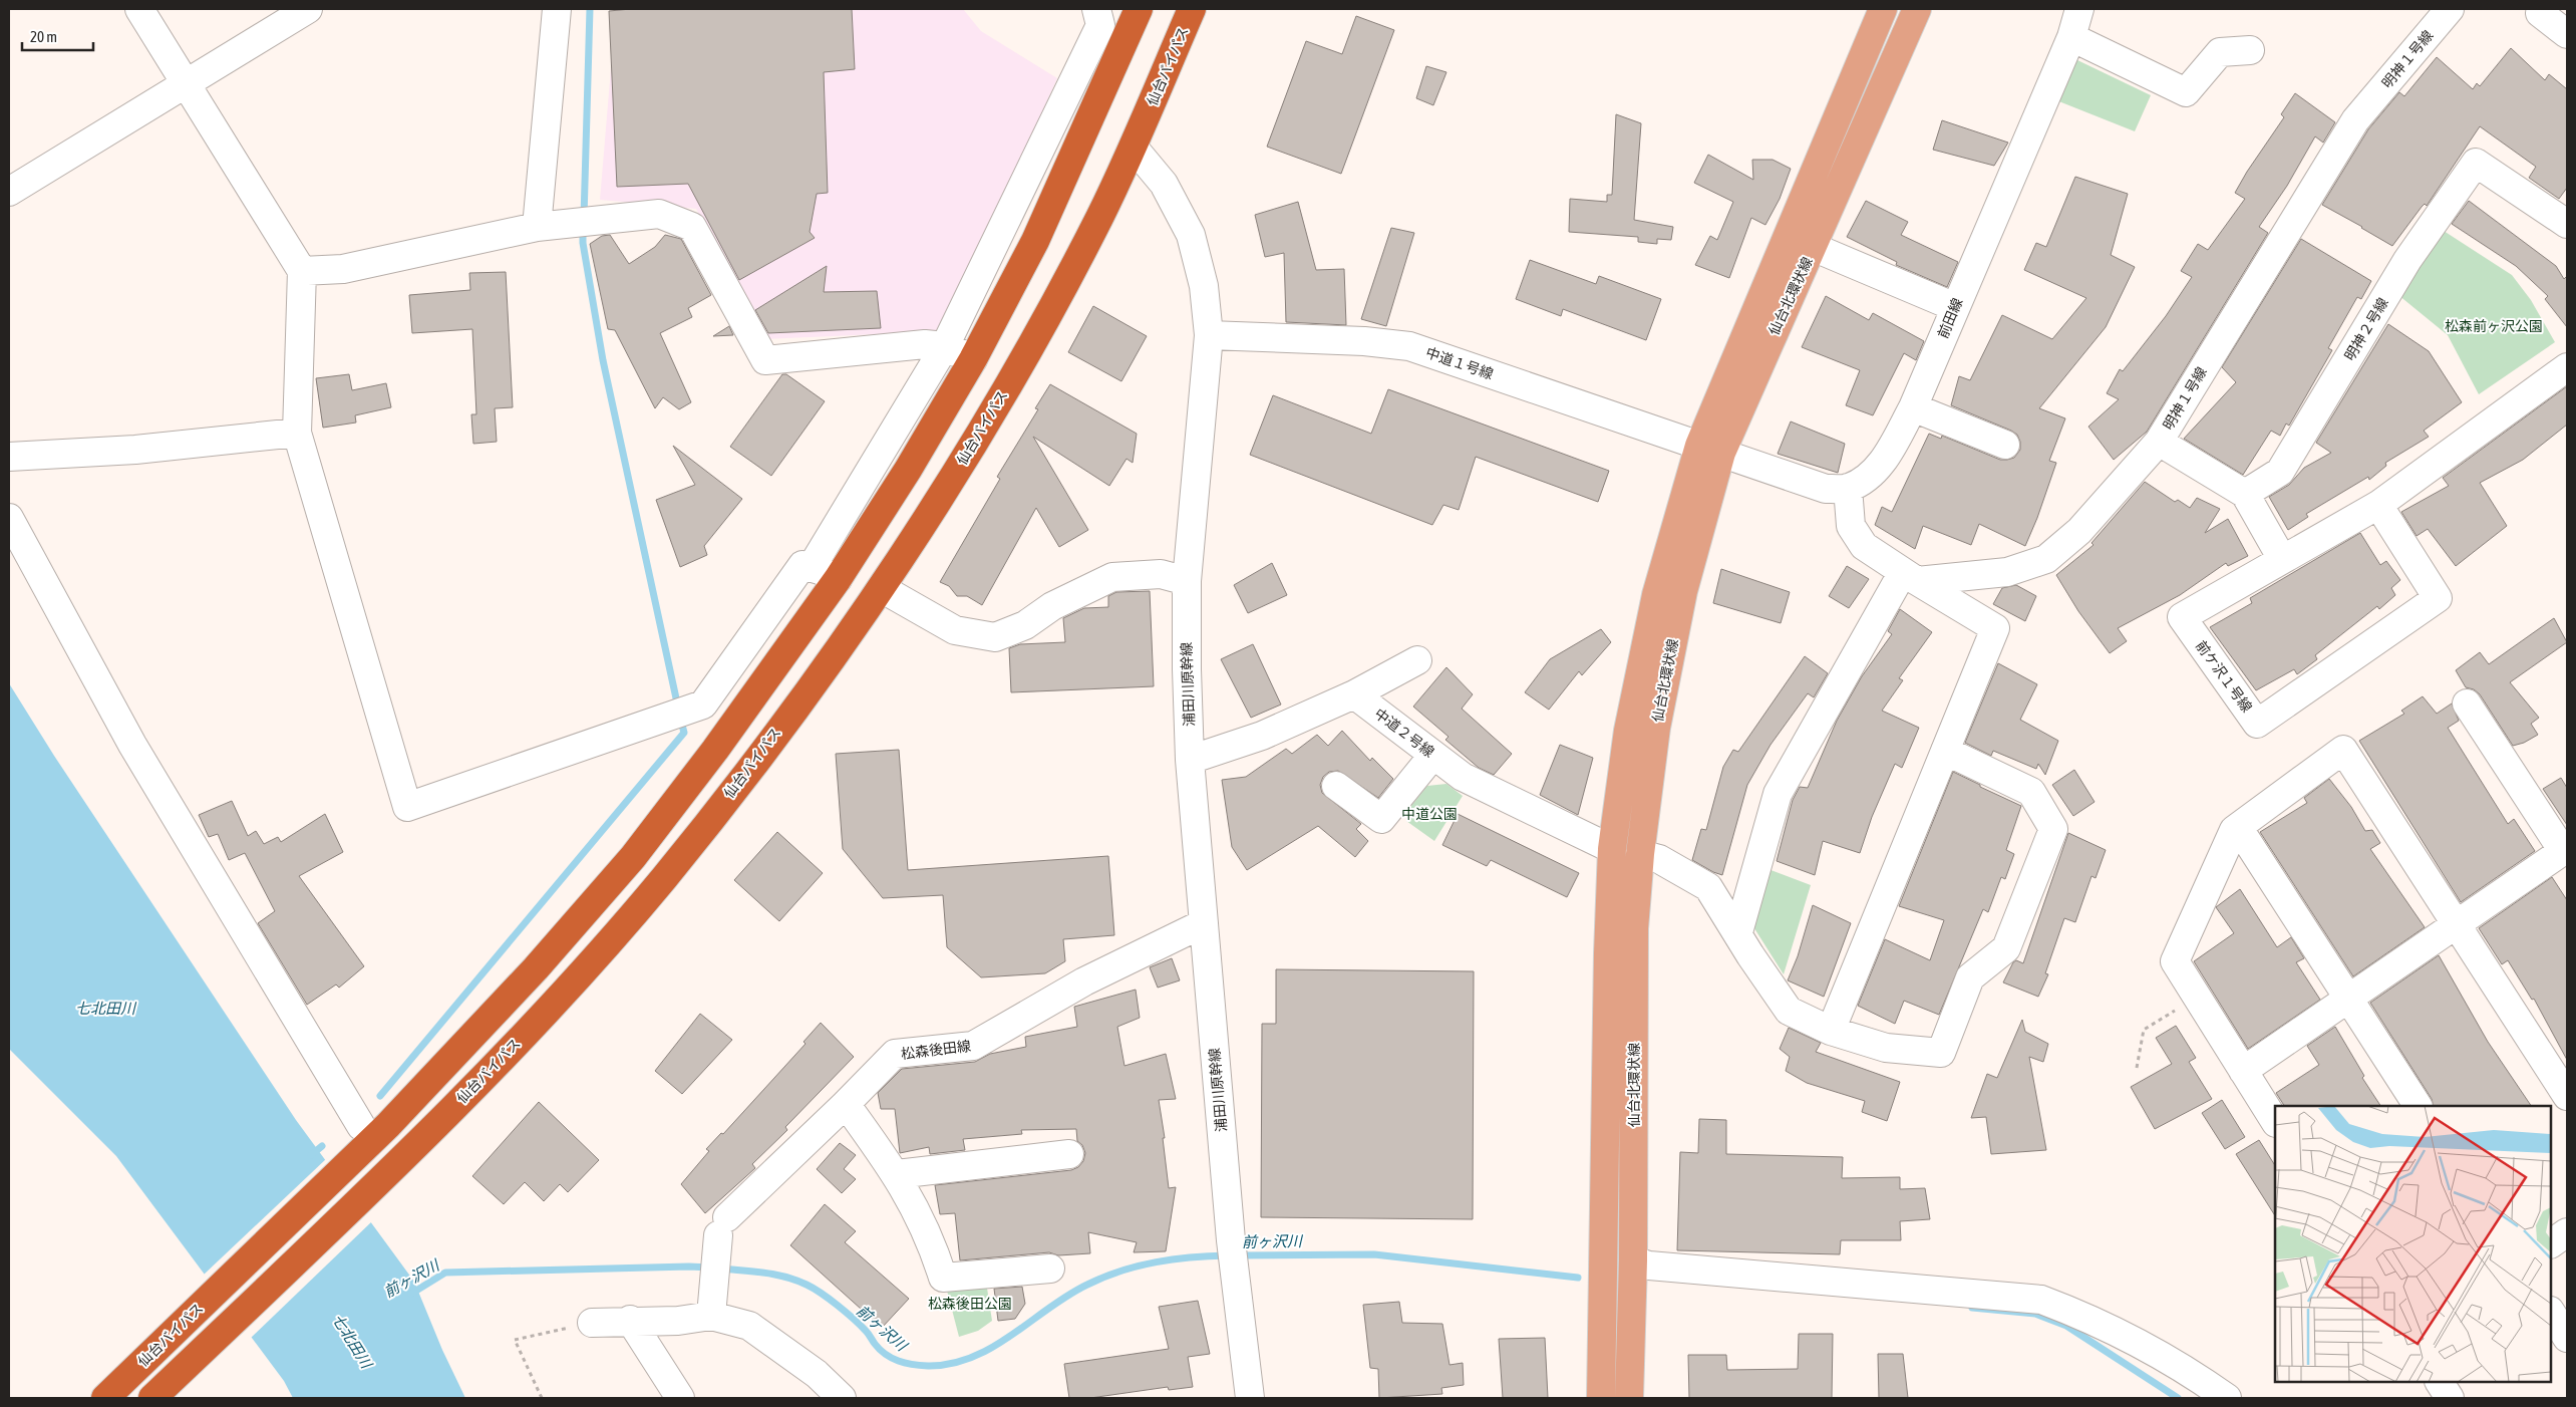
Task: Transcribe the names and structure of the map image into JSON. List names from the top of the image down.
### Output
{
  "streets": {
    "highway": ["仙台バイパス"],
    "main road": ["仙台北環状線"],
    "street": [
      "明神１号線",
      "前田線",
      "明神２号線",
      "中道１号線",
      "前ケ沢１号線",
      "浦田川原幹線",
      "中道２号線",
      "松森後田線"
    ]
  },
  "crossings": [
    ["仙台バイパス", "浦田川原幹線"],
    ["仙台北環状線", "中道１号線"],
    ["仙台北環状線", "中道２号線"],
    ["中道１号線", "浦田川原幹線"],
    ["浦田川原幹線", "松森後田線"]
  ],
  "water": ["七北田川", "前ヶ沢川"],
  "parks": ["松森前ヶ沢公園", "中道公園", "松森後田公園"],
  "scale_bar": "20 m"
}
